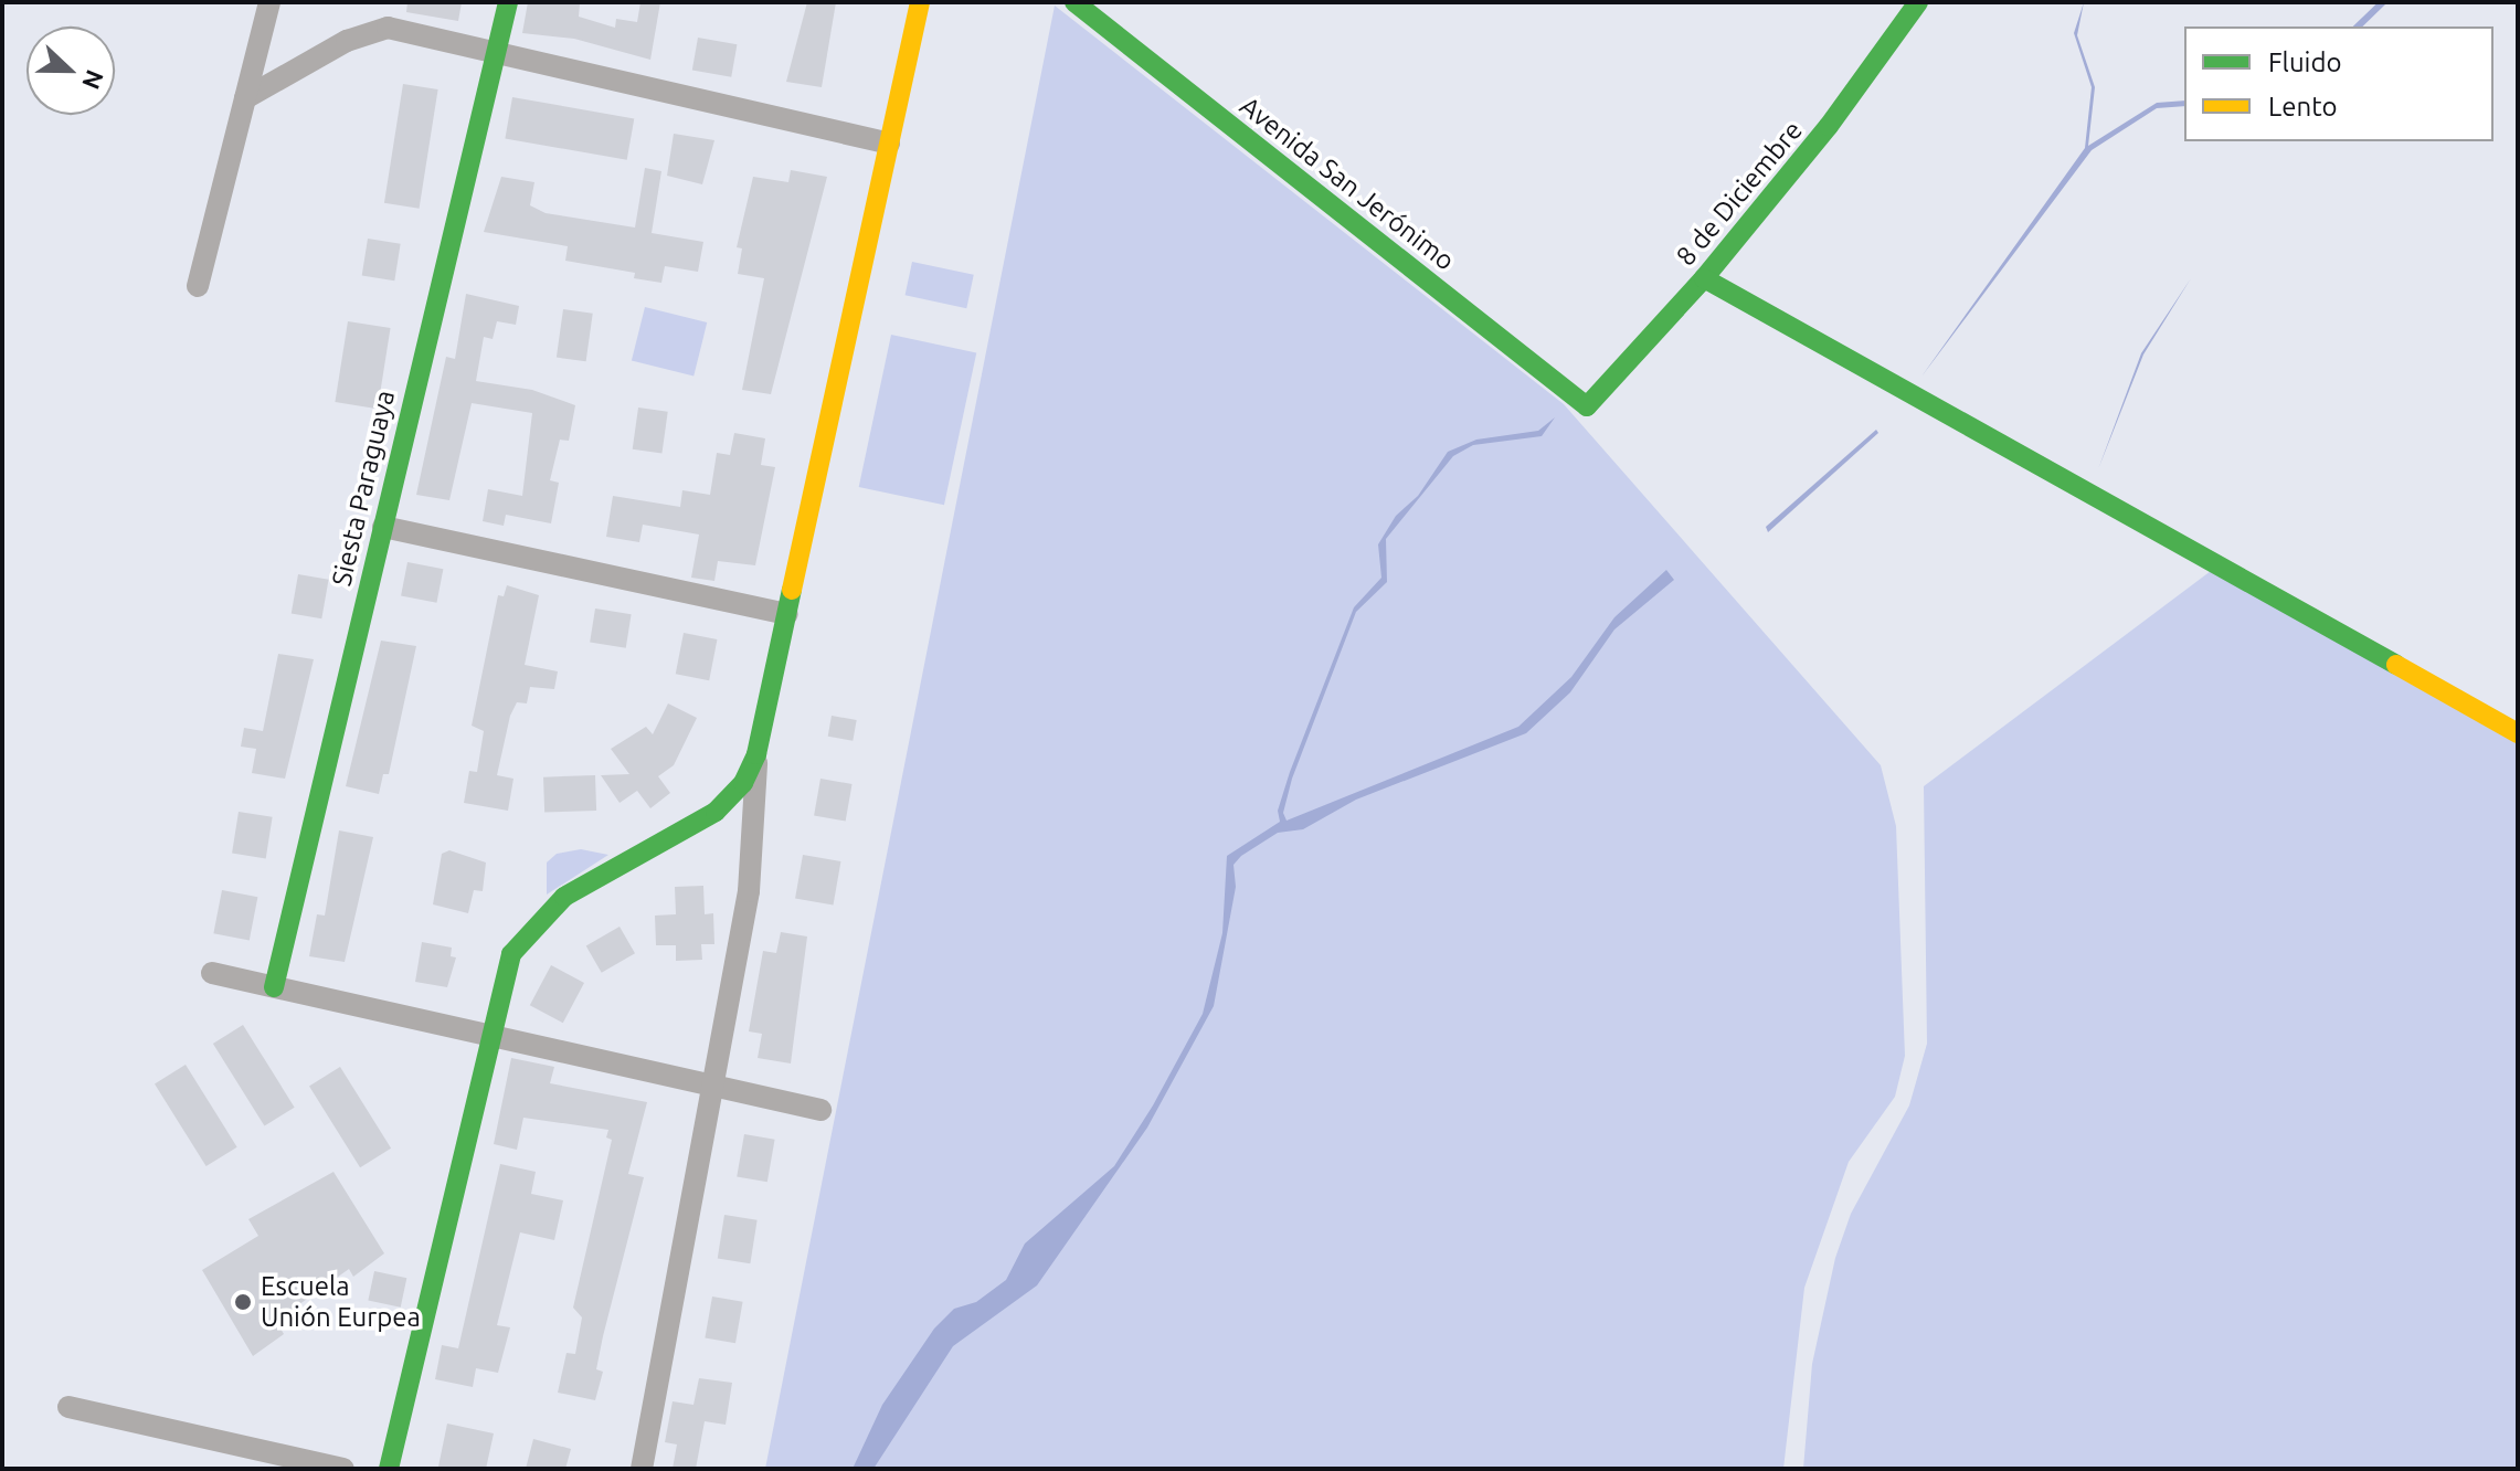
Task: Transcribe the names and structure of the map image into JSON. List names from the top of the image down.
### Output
{
  "streets": {
    "street": ["Avenida San Jerónimo", "8 de Diciembre", "Siesta Paraguaya"]
  },
  "crossings": [
    ["Avenida San Jerónimo", "8 de Diciembre"]
  ],
  "places": ["Escuela Unión Eurpea"],
  "legend": ["Fluido", "Lento"],
  "north": "right"
}
